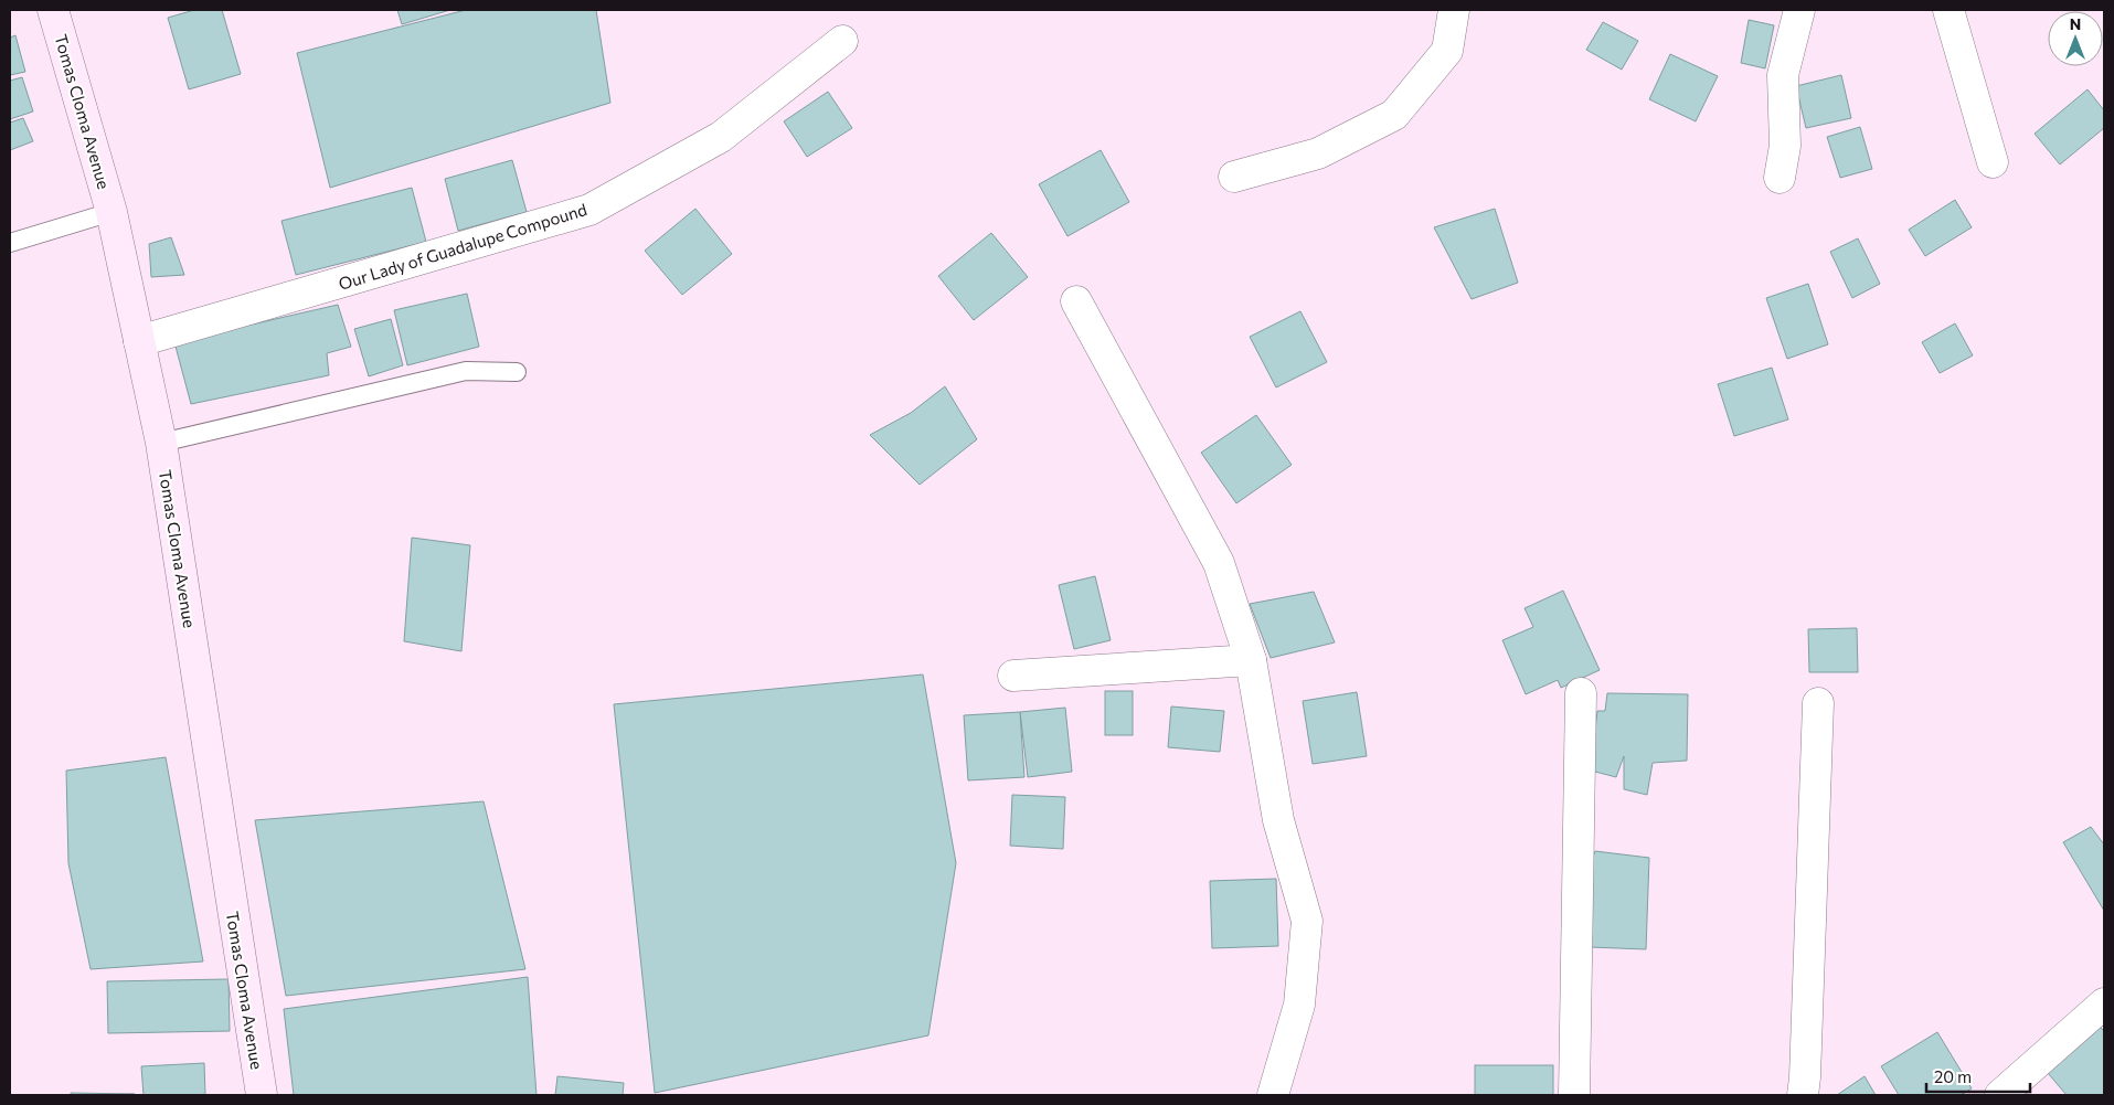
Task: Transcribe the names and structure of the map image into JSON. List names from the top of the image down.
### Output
{
  "streets": {
    "main road": ["Tomas Cloma Avenue"],
    "street": ["Our Lady of Guadalupe Compound"]
  },
  "crossings": [
    ["Tomas Cloma Avenue", "Our Lady of Guadalupe Compound"]
  ],
  "scale_bar": "20 m",
  "north": "top"
}
